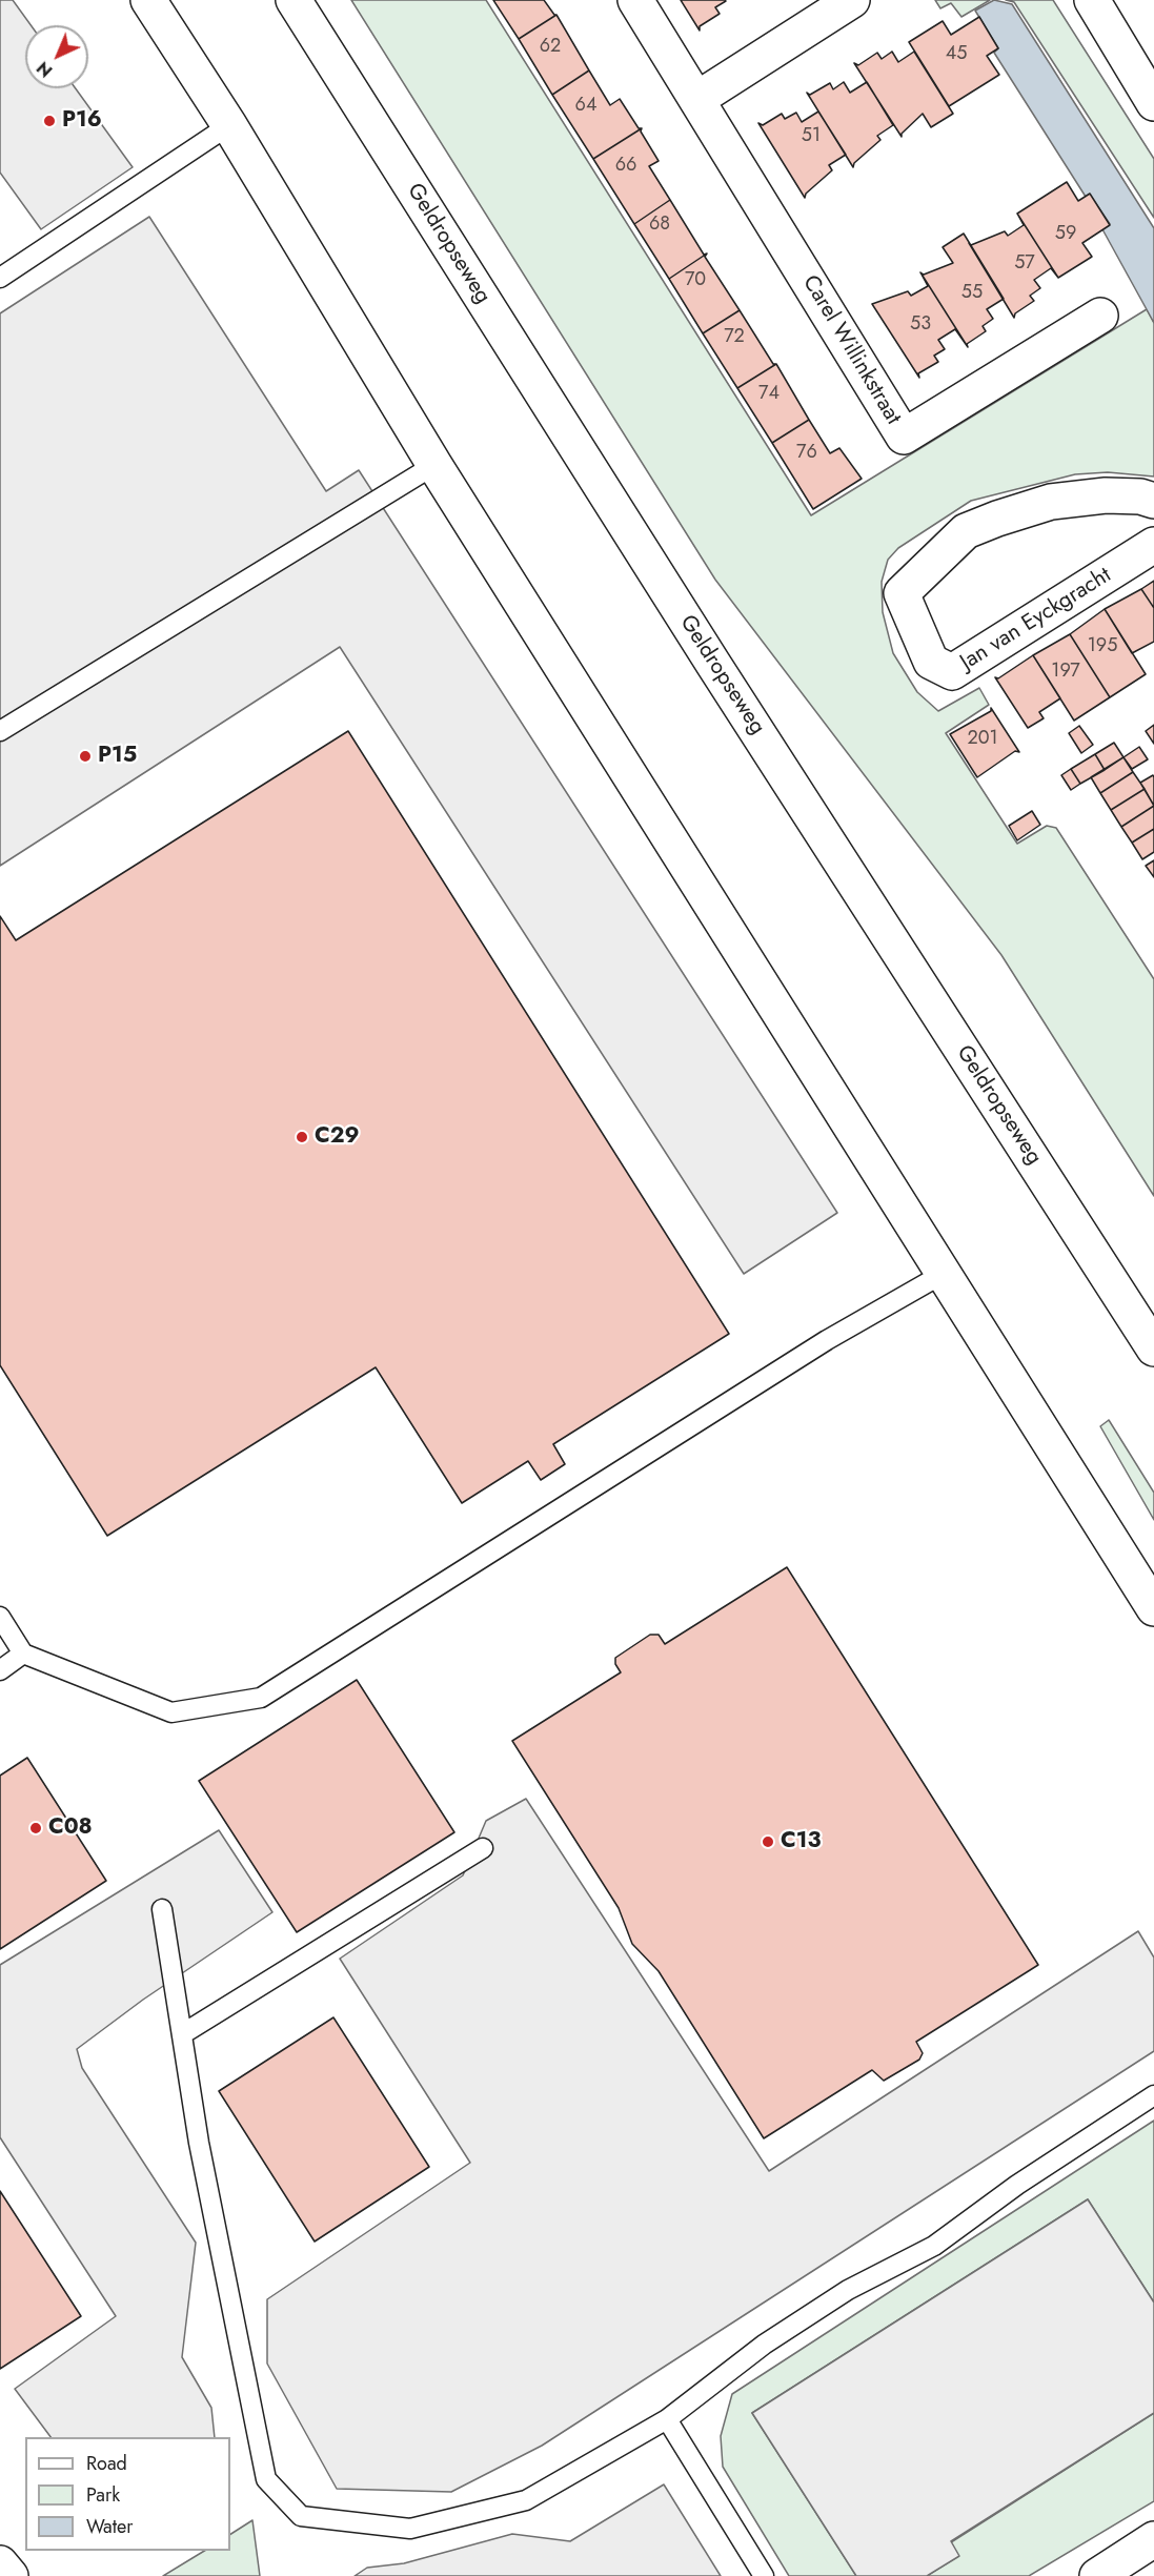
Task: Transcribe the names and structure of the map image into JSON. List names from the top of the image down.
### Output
{
  "streets": {
    "street": ["Geldropseweg", "Carel Willinkstraat", "Jan van Eyckgracht"]
  },
  "places": [
    "P16",
    "P15",
    "C29",
    "C08",
    "C13"
  ],
  "house_numbers": [
    "62",
    "45",
    "64",
    "51",
    "66",
    "68",
    "59",
    "57",
    "70",
    "55",
    "53",
    "72",
    "74",
    "76",
    "195",
    "197",
    "201"
  ],
  "legend": ["Road", "Park", "Water"],
  "north": "bottom left"
}
